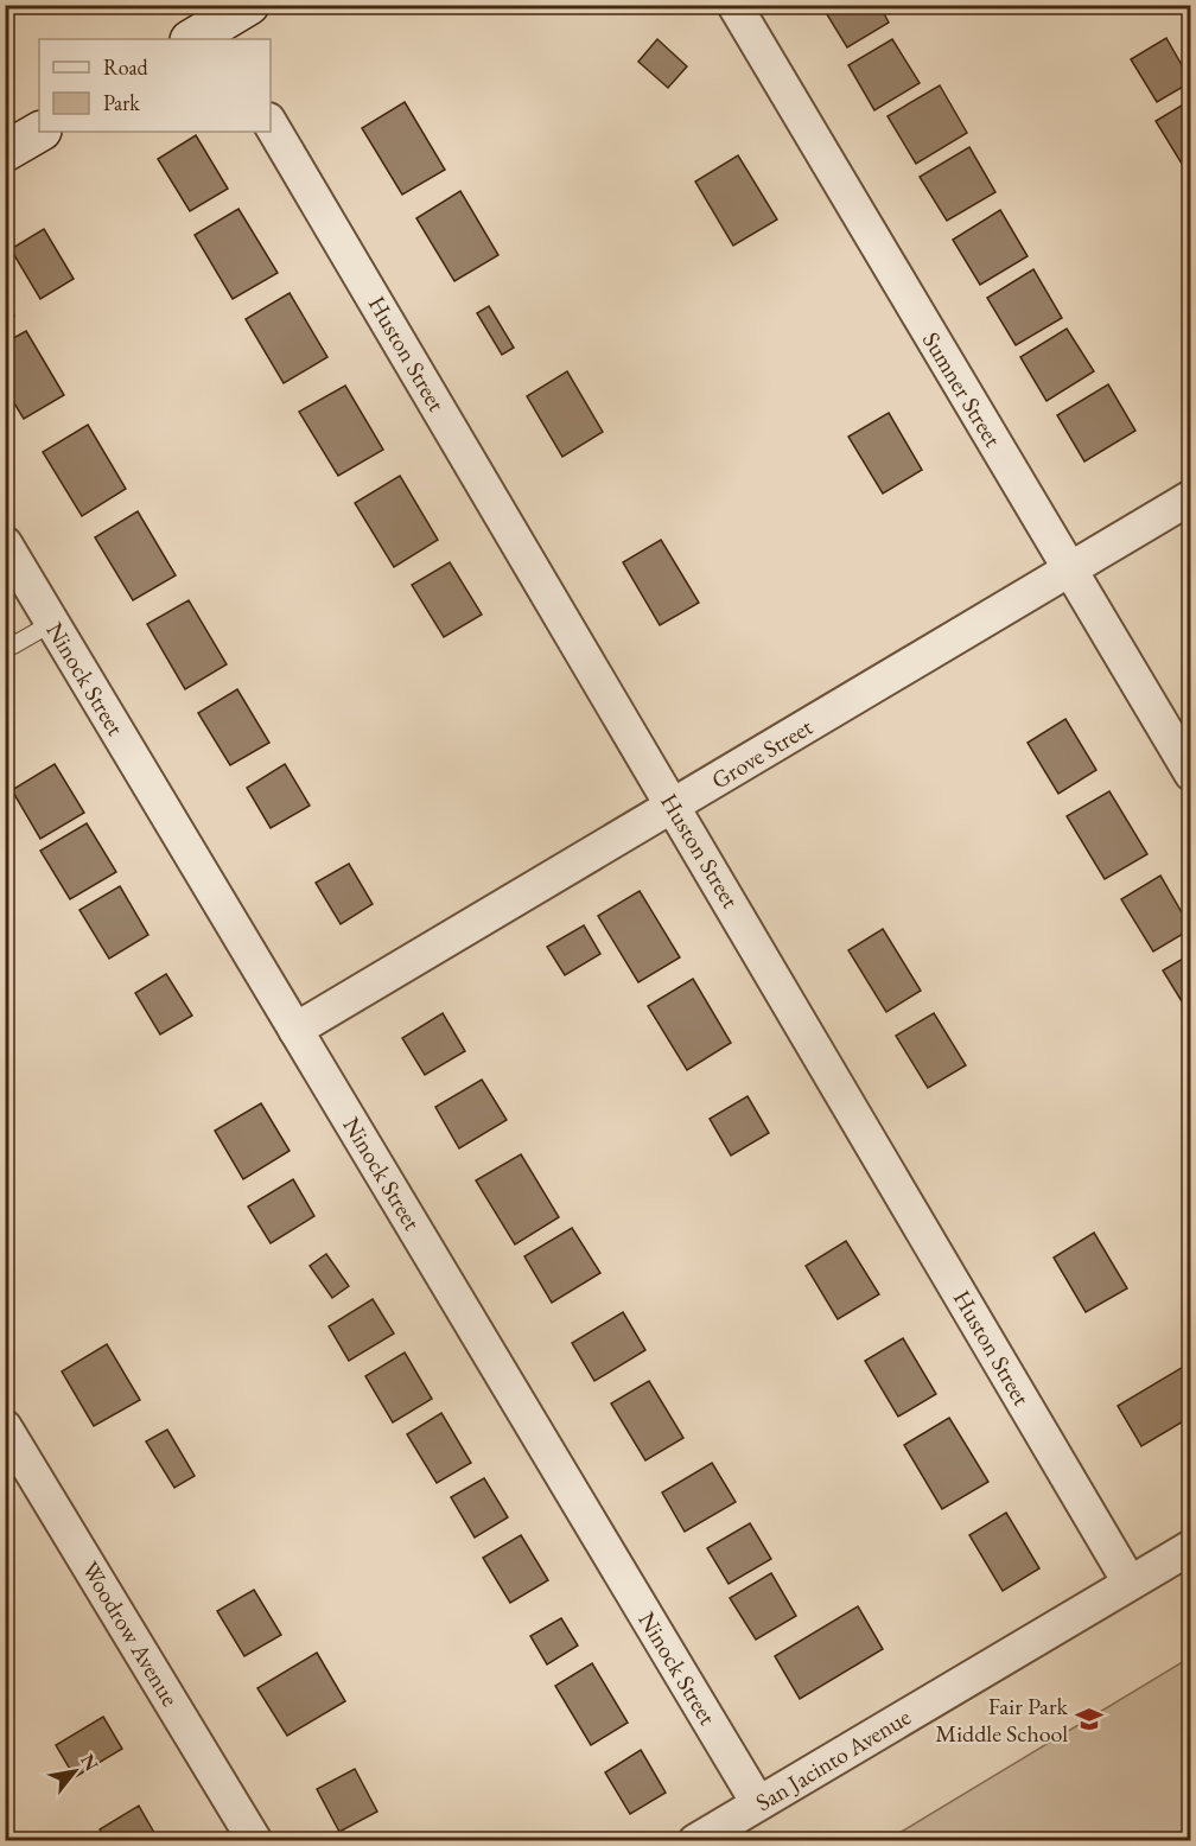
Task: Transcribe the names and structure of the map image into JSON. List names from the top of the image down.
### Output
{
  "streets": {
    "street": [
      "Huston Street",
      "Sumner Street",
      "Ninock Street",
      "Grove Street",
      "Woodrow Avenue",
      "San Jacinto Avenue"
    ]
  },
  "crossings": [
    ["Huston Street", "Grove Street"],
    ["Huston Street", "San Jacinto Avenue"],
    ["Sumner Street", "Grove Street"],
    ["Ninock Street", "Grove Street"],
    ["Ninock Street", "San Jacinto Avenue"]
  ],
  "places": {
    "school or university": ["Fair Park Middle School"]
  },
  "legend": ["Road", "Park"],
  "north": "top right"
}
